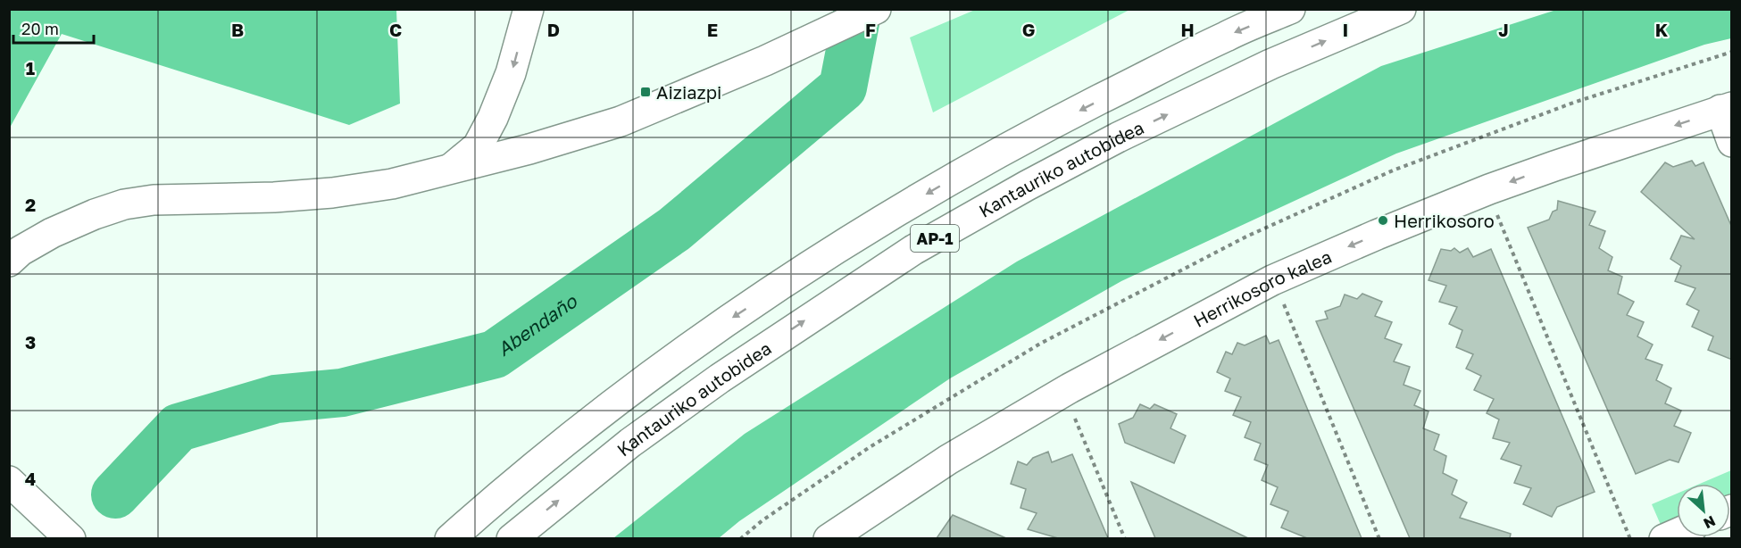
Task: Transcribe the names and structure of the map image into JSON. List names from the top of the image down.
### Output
{
  "streets": {
    "main road": ["Kantauriko autobidea", "AP-1", "Herrikosoro kalea"]
  },
  "water": ["Abendaño"],
  "places": {
    "transit": ["Aiziazpi"],
    "other": ["Herrikosoro"]
  },
  "scale_bar": "20 m",
  "north": "bottom right",
  "grid": {
    "columns": [
      "B",
      "C",
      "D",
      "E",
      "F",
      "G",
      "H",
      "I",
      "J",
      "K"
    ],
    "rows": [
      "1",
      "2",
      "3",
      "4"
    ]
  }
}
